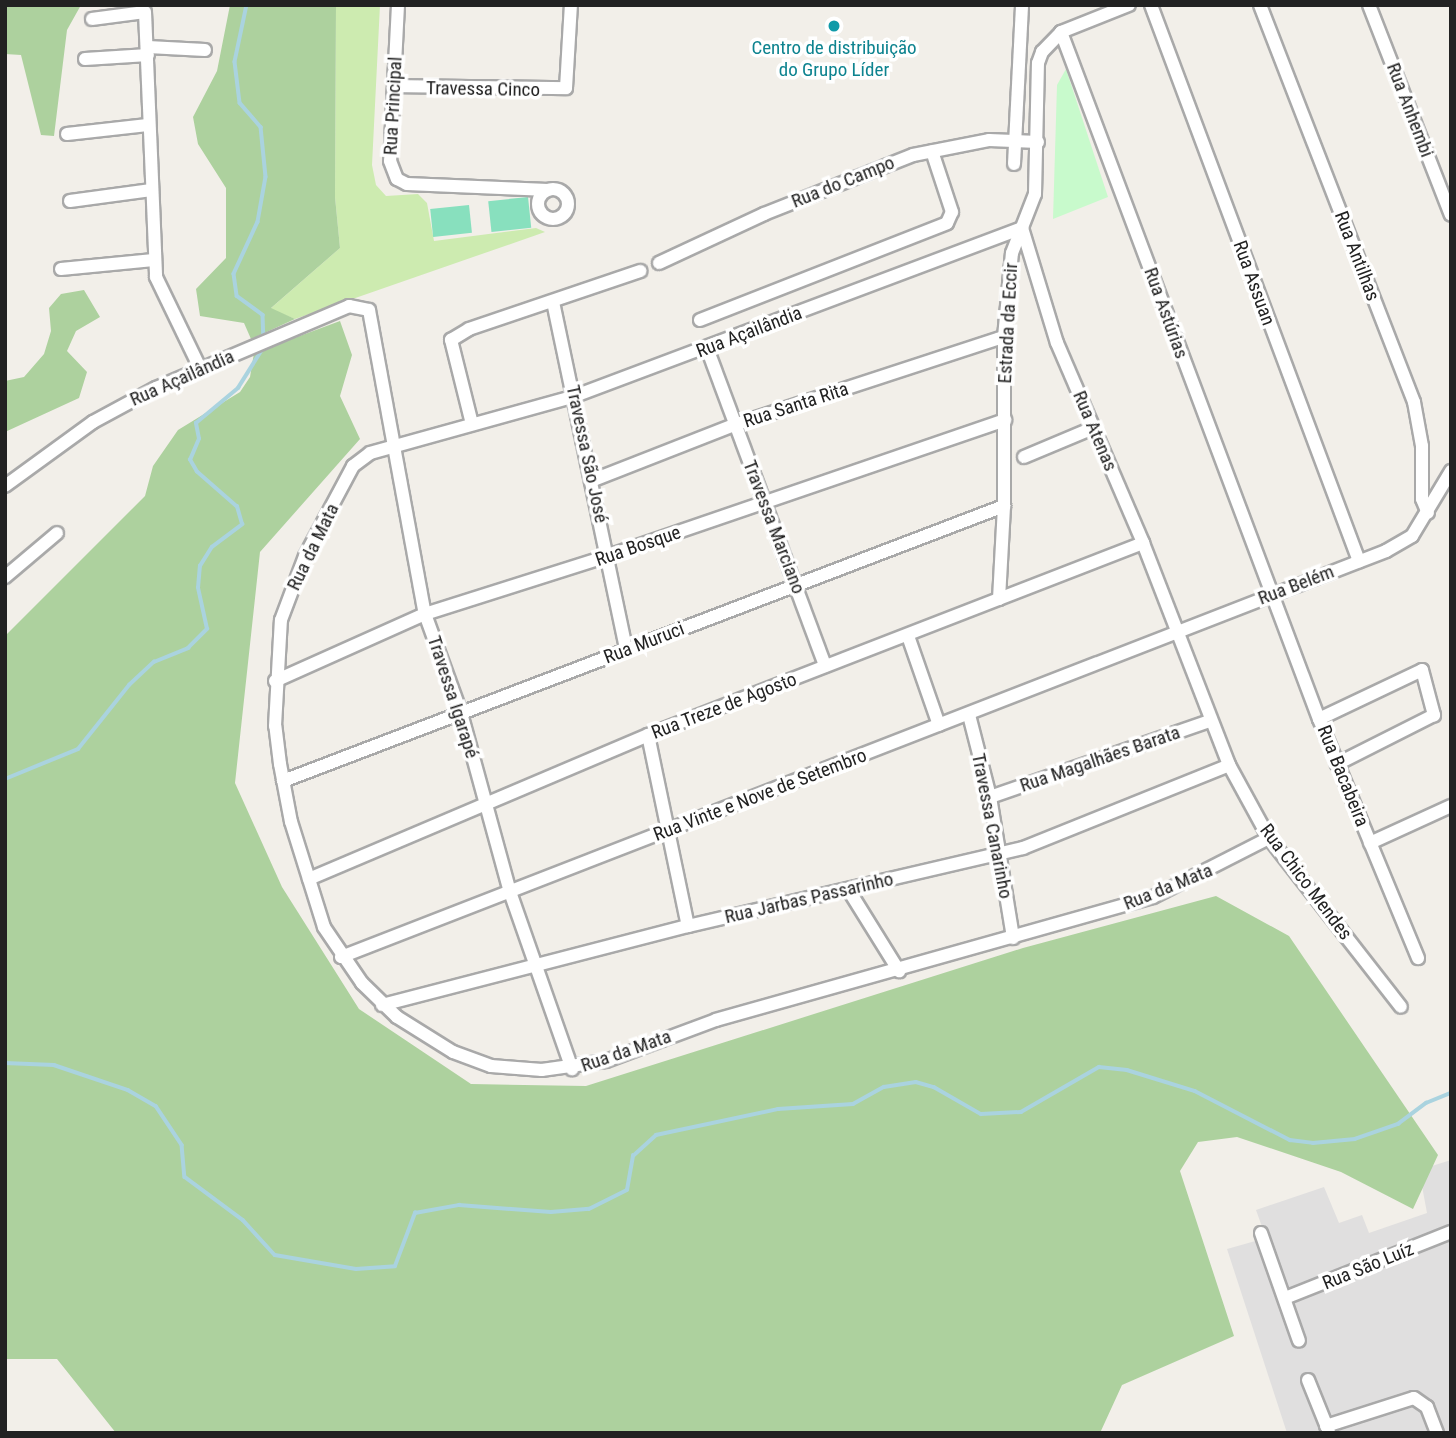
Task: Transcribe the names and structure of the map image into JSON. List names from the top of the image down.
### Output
{
  "streets": {
    "street": [
      "Travessa Cinco",
      "Rua Principal",
      "Rua Anhembi",
      "Rua do Campo",
      "Rua Antilhas",
      "Rua Assuan",
      "Rua Astúrias",
      "Estrada da Eccir",
      "Rua Açailândia",
      "Rua Santa Rita",
      "Rua Atenas",
      "Travessa São José",
      "Travessa Marciano",
      "Rua Bosque",
      "Rua da Mata",
      "Rua Belém",
      "Rua Muruci",
      "Travessa Igarapé",
      "Rua Treze de Agosto",
      "Rua Magalhães Barata",
      "Rua Bacabeira",
      "Rua Vinte e Nove de Setembro",
      "Travessa Canarinho",
      "Rua Chico Mendes",
      "Rua Jarbas Passarinho",
      "Rua São Luíz"
    ]
  },
  "crossings": [
    ["Travessa Cinco", "Rua Principal"],
    ["Rua do Campo", "Estrada da Eccir"],
    ["Rua Antilhas", "Rua Belém"],
    ["Rua Assuan", "Rua Belém"],
    ["Rua Astúrias", "Estrada da Eccir"],
    ["Rua Astúrias", "Rua Belém"],
    ["Rua Astúrias", "Rua Bacabeira"],
    ["Estrada da Eccir", "Rua Açailândia"],
    ["Estrada da Eccir", "Rua Santa Rita"],
    ["Estrada da Eccir", "Rua Atenas"],
    ["Estrada da Eccir", "Rua Bosque"],
    ["Estrada da Eccir", "Rua Muruci"],
    ["Estrada da Eccir", "Rua Treze de Agosto"],
    ["Rua Açailândia", "Rua Atenas"],
    ["Rua Açailândia", "Travessa São José"],
    ["Rua Açailândia", "Travessa Marciano"],
    ["Rua Açailândia", "Rua da Mata"],
    ["Rua Açailândia", "Travessa Igarapé"],
    ["Rua Santa Rita", "Travessa São José"],
    ["Rua Santa Rita", "Travessa Marciano"],
    ["Rua Atenas", "Rua Belém"],
    ["Rua Atenas", "Rua Treze de Agosto"],
    ["Rua Atenas", "Rua Vinte e Nove de Setembro"],
    ["Rua Atenas", "Rua Chico Mendes"],
    ["Travessa São José", "Rua Bosque"],
    ["Travessa São José", "Rua Muruci"],
    ["Travessa Marciano", "Rua Bosque"],
    ["Travessa Marciano", "Rua Muruci"],
    ["Travessa Marciano", "Rua Treze de Agosto"],
    ["Rua Bosque", "Rua da Mata"],
    ["Rua Bosque", "Travessa Igarapé"],
    ["Rua da Mata", "Rua Muruci"],
    ["Rua da Mata", "Travessa Igarapé"],
    ["Rua da Mata", "Rua Treze de Agosto"],
    ["Rua da Mata", "Rua Vinte e Nove de Setembro"],
    ["Rua da Mata", "Travessa Canarinho"],
    ["Rua da Mata", "Rua Chico Mendes"],
    ["Rua da Mata", "Rua Jarbas Passarinho"],
    ["Rua Belém", "Rua Bacabeira"],
    ["Rua Belém", "Rua Vinte e Nove de Setembro"],
    ["Rua Belém", "Rua Chico Mendes"],
    ["Rua Muruci", "Travessa Igarapé"],
    ["Travessa Igarapé", "Rua Treze de Agosto"],
    ["Travessa Igarapé", "Rua Vinte e Nove de Setembro"],
    ["Travessa Igarapé", "Rua Jarbas Passarinho"],
    ["Rua Magalhães Barata", "Travessa Canarinho"],
    ["Rua Magalhães Barata", "Rua Chico Mendes"],
    ["Rua Vinte e Nove de Setembro", "Travessa Canarinho"],
    ["Rua Vinte e Nove de Setembro", "Rua Chico Mendes"],
    ["Travessa Canarinho", "Rua Jarbas Passarinho"],
    ["Rua Chico Mendes", "Rua Jarbas Passarinho"]
  ],
  "places": ["Centro de distribuição do Grupo Líder"]
}
